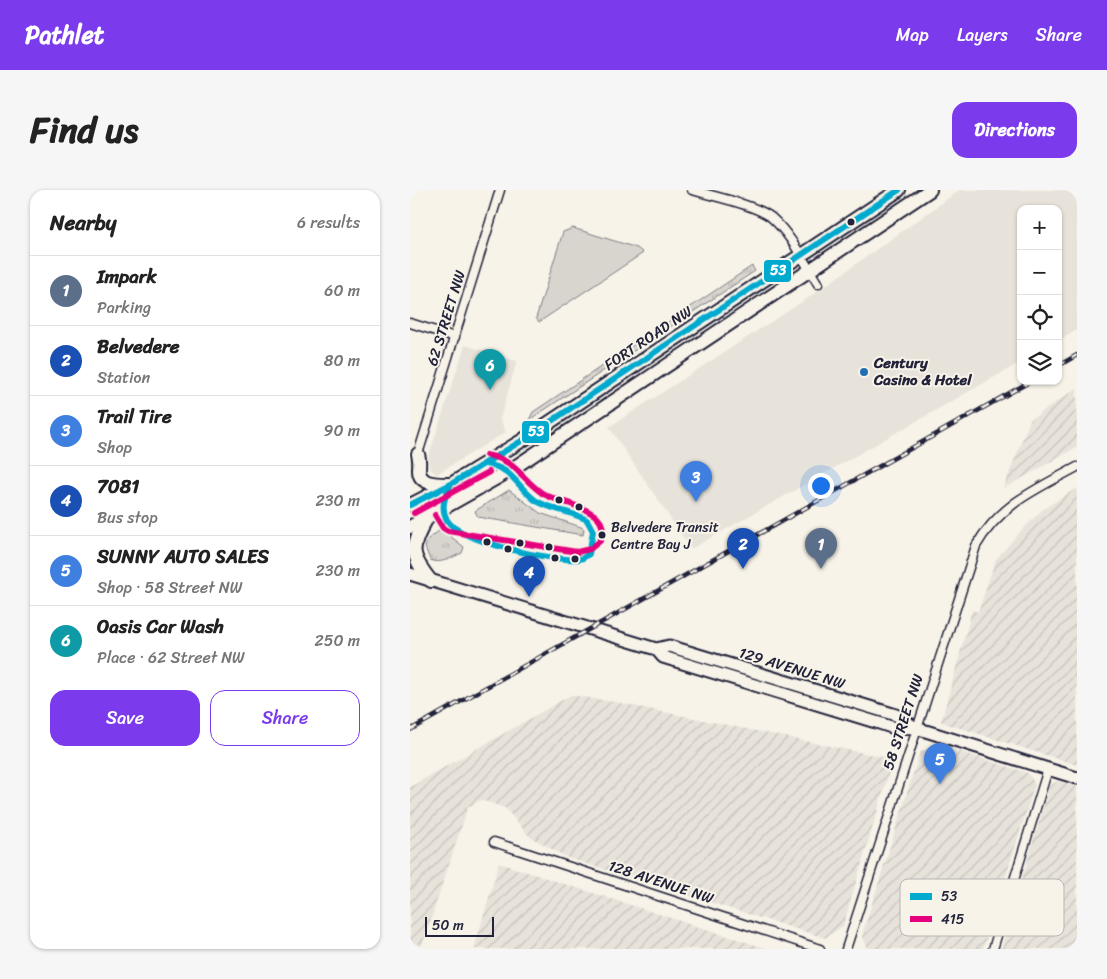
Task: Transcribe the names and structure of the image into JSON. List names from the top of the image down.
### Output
{
  "streets": {
    "main road": ["FORT ROAD NW"],
    "street": [
      "62 STREET NW",
      "129 AVENUE NW",
      "58 STREET NW",
      "128 AVENUE NW"
    ]
  },
  "crossings": [
    ["129 AVENUE NW", "58 STREET NW"]
  ],
  "places": ["Century Casino & Hotel", "Belvedere Transit Centre Bay J"],
  "lines": ["transit line 53", "transit line 415"],
  "legend": ["53", "415"],
  "scale_bar": "50 m",
  "page": {
    "header": "Pathlet",
    "nav": ["Map", "Layers", "Share"],
    "title": "Find us",
    "buttons": [
      "Directions",
      ["Save", "Share"]
    ],
    "heading": ["Nearby", "6 results"],
    "map_buttons": ["+", "−"],
    "list": [
      {
        "mark": "1",
        "name": "Impark",
        "note": "Parking",
        "value": "60 m"
      },
      {
        "mark": "2",
        "name": "Belvedere",
        "note": "Station",
        "value": "80 m"
      },
      {
        "mark": "3",
        "name": "Trail Tire",
        "note": "Shop",
        "value": "90 m"
      },
      {
        "mark": "4",
        "name": "7081",
        "note": "Bus stop",
        "value": "230 m"
      },
      {
        "mark": "5",
        "name": "SUNNY AUTO SALES",
        "note": "Shop · 58 Street NW",
        "value": "230 m"
      },
      {
        "mark": "6",
        "name": "Oasis Car Wash",
        "note": "Place · 62 Street NW",
        "value": "250 m"
      }
    ],
    "pins": [
      "6",
      "3",
      "1",
      "2",
      "4",
      "5"
    ],
    "scale": "50 m"
  }
}
